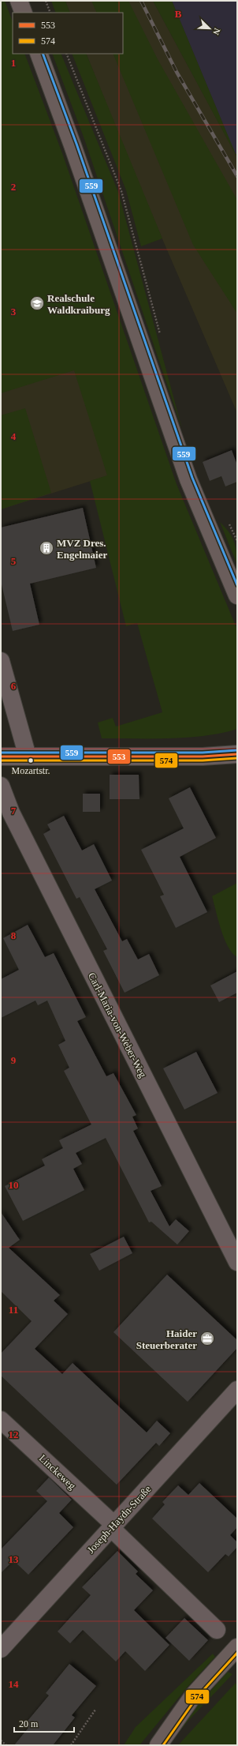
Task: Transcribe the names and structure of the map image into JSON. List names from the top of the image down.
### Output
{
  "streets": {
    "street": ["Carl-Maria-von-Weber-Weg", "Linckeweg", "Joseph-Haydn-Straße"]
  },
  "crossings": [
    ["Linckeweg", "Joseph-Haydn-Straße"]
  ],
  "places": {
    "school or university": ["Realschule Waldkraiburg"],
    "building": ["MVZ Dres. Engelmaier"],
    "other": ["Mozartstr."],
    "office": ["Haider Steuerberater"]
  },
  "lines": ["transit line 559", "transit line 553", "transit line 574"],
  "legend": ["553", "574"],
  "scale_bar": "20 m",
  "north": "bottom right",
  "grid": {
    "columns": ["B"],
    "rows": [
      "1",
      "2",
      "3",
      "4",
      "5",
      "6",
      "7",
      "8",
      "9",
      "10",
      "11",
      "12",
      "13",
      "14"
    ]
  }
}
